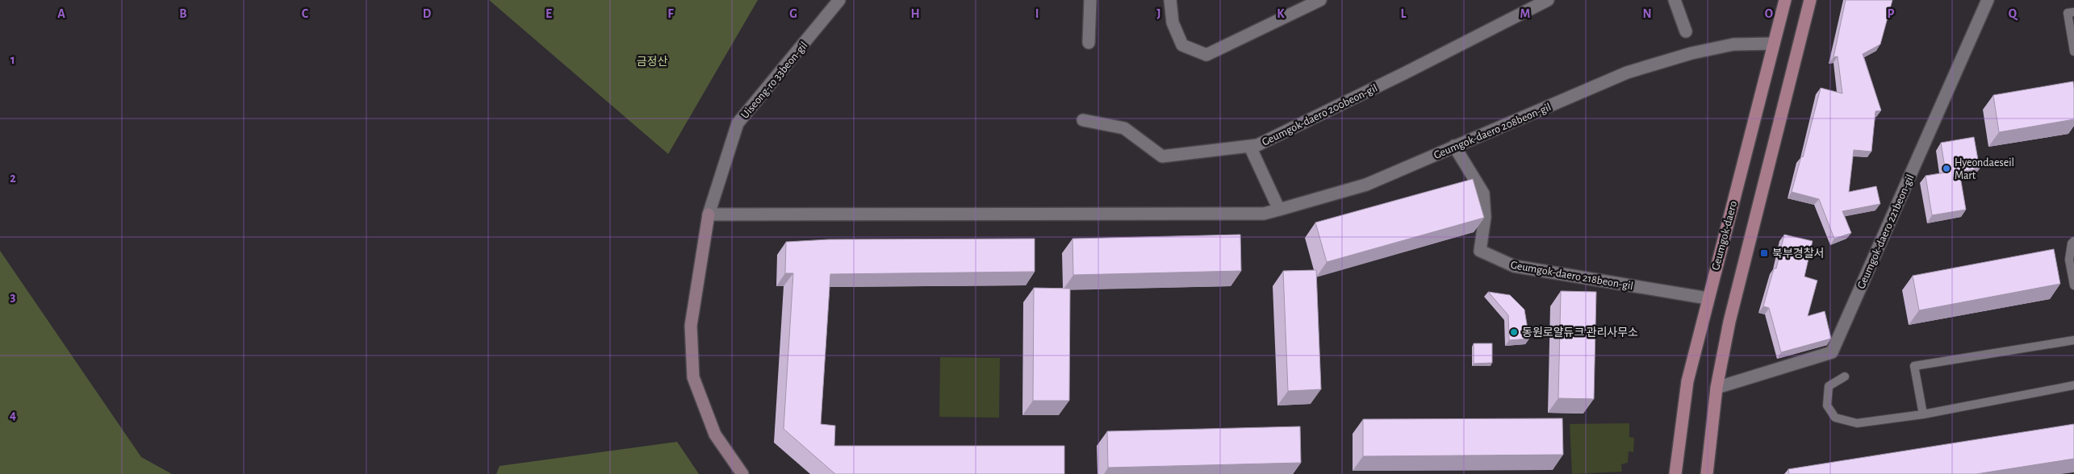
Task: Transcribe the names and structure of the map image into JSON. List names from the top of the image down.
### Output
{
  "streets": {
    "main road": ["Geumgok-daero"],
    "street": [
      "Uiseong-ro 33beon-gil",
      "Geumgok-daero 200beon-gil",
      "Geumgok-daero 208beon-gil",
      "Geumgok-daero 221beon-gil",
      "Geumgok-daero 218beon-gil"
    ]
  },
  "crossings": [
    ["Uiseong-ro 33beon-gil", "Geumgok-daero 208beon-gil"],
    ["Geumgok-daero 208beon-gil", "Geumgok-daero"],
    ["Geumgok-daero 208beon-gil", "Geumgok-daero 218beon-gil"],
    ["Geumgok-daero", "Geumgok-daero 218beon-gil"]
  ],
  "parks": ["금정산"],
  "places": {
    "other": ["Hyeondaeseil Mart", "동원로얄듀크 관리사무소"],
    "transit": ["북부경찰서"]
  },
  "grid": {
    "columns": [
      "A",
      "B",
      "C",
      "D",
      "E",
      "F",
      "G",
      "H",
      "I",
      "J",
      "K",
      "L",
      "M",
      "N",
      "O",
      "P",
      "Q"
    ],
    "rows": [
      "1",
      "2",
      "3",
      "4"
    ]
  }
}
